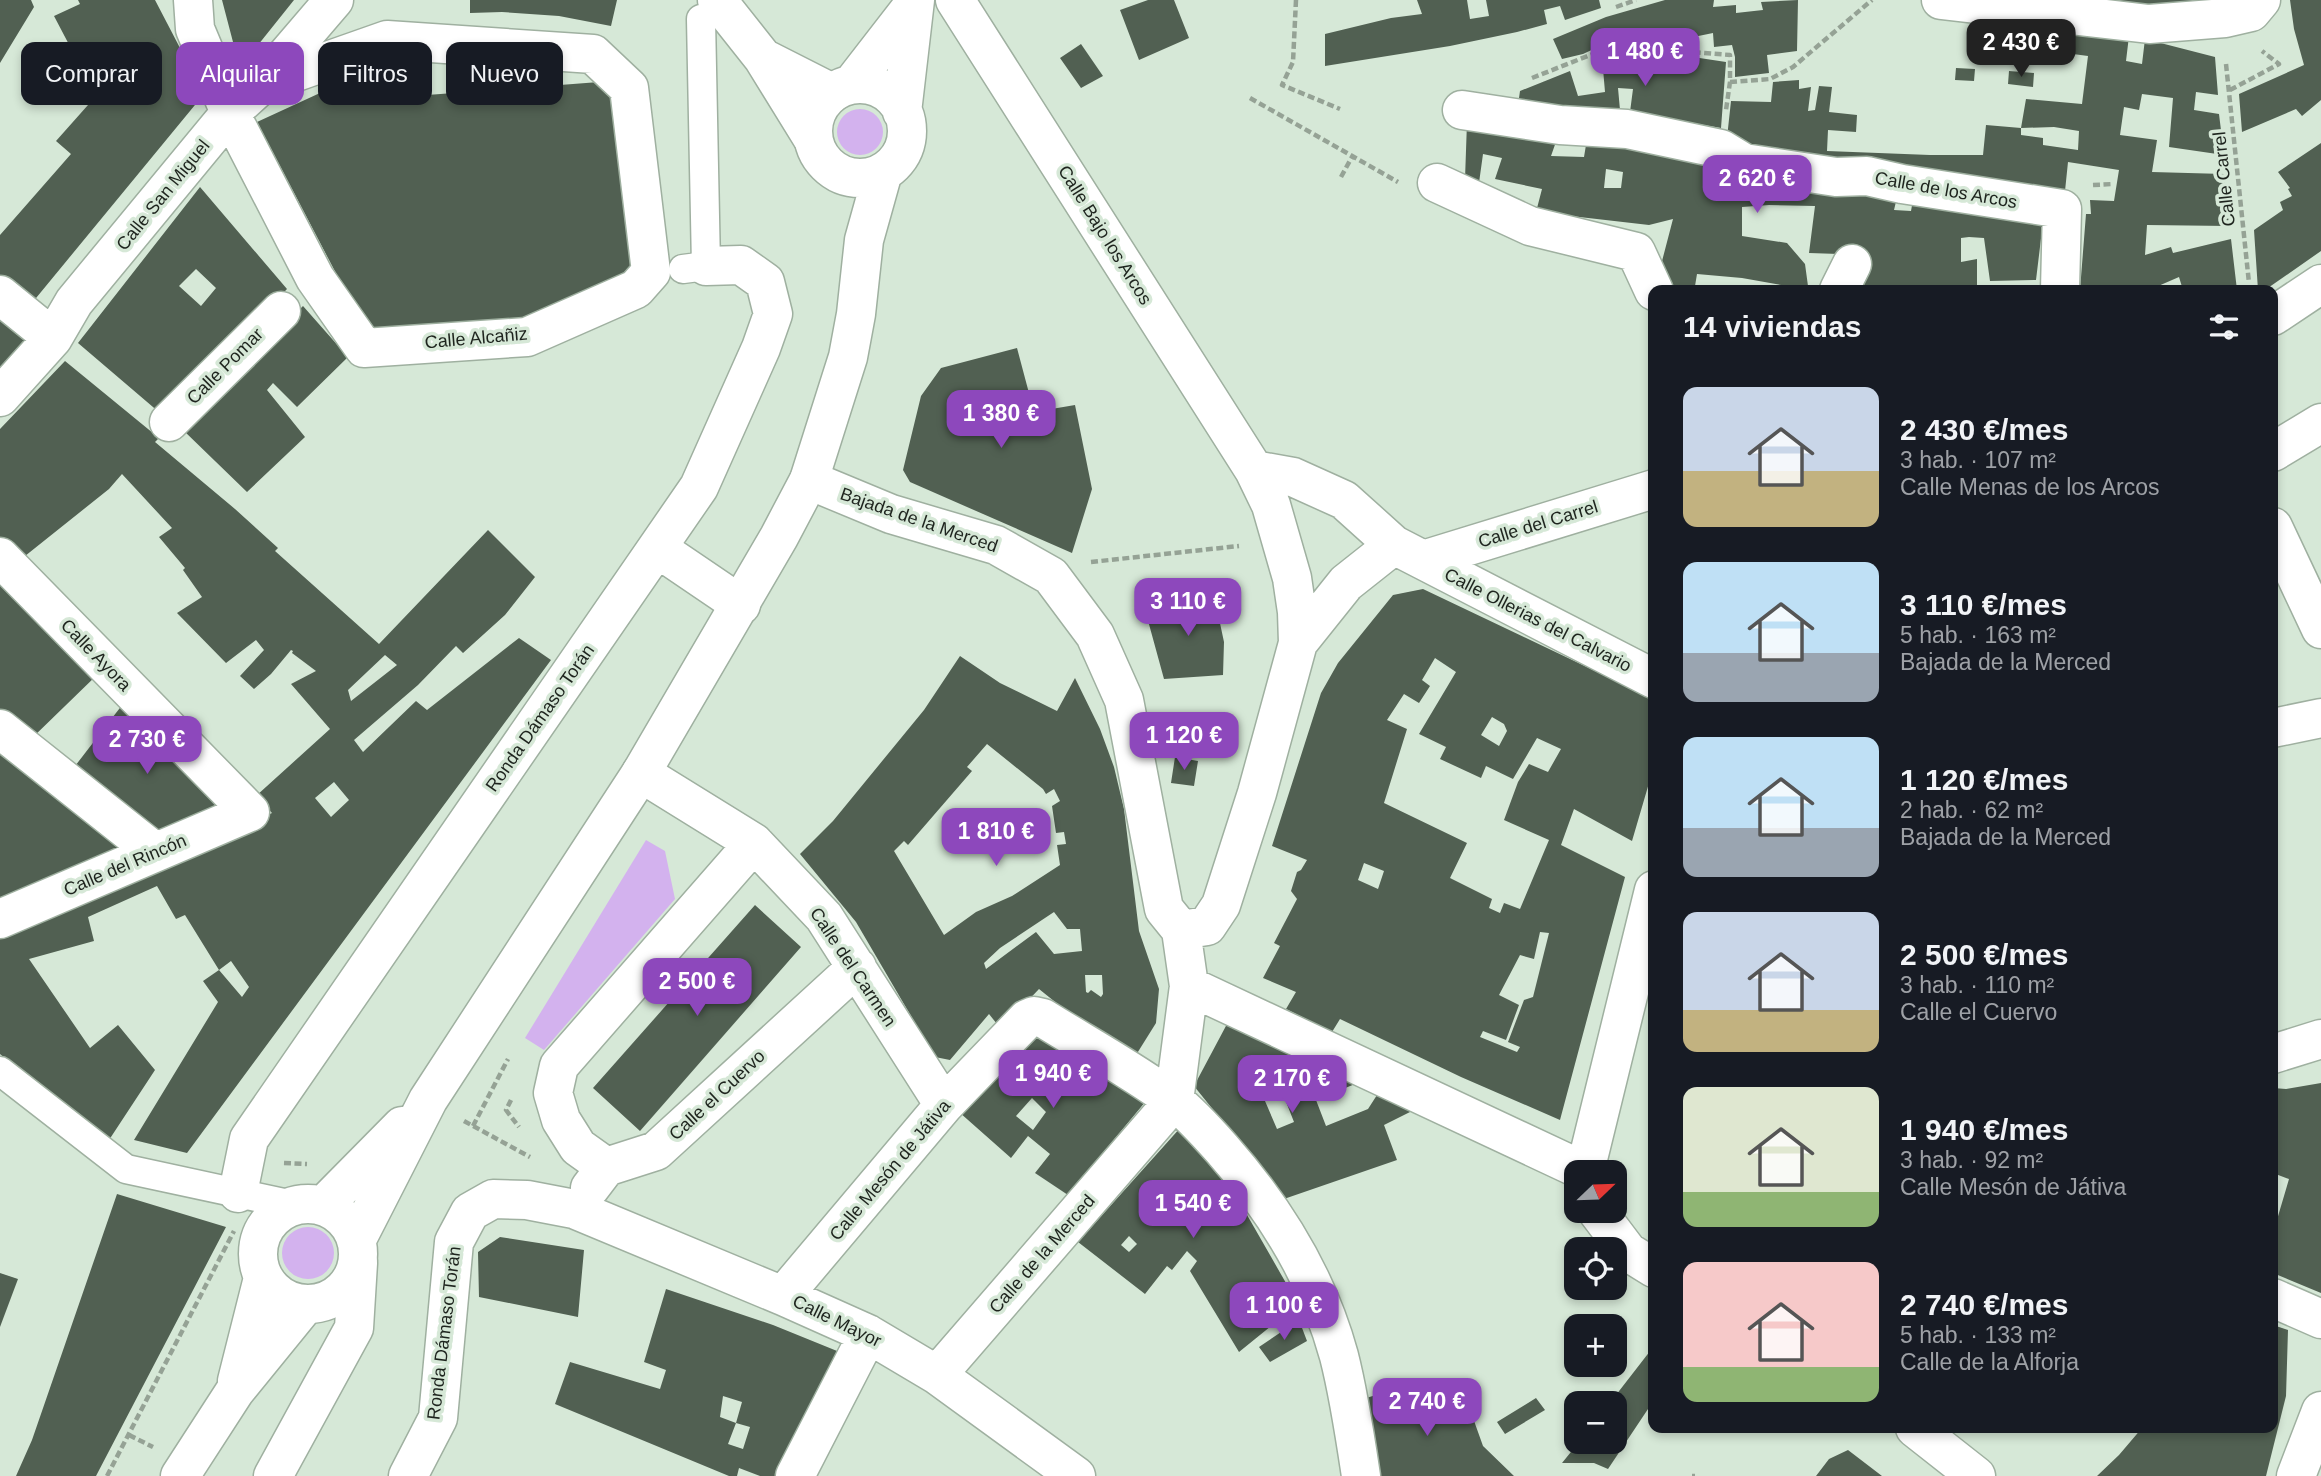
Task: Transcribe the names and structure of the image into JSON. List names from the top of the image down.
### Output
{
  "streets": {
    "street": [
      "Calle de los Arcos",
      "Calle San Miguel",
      "Calle Bajo los Arcos",
      "Calle Alcañiz",
      "Calle Pomar",
      "Bajada de la Merced",
      "Calle del Carrel",
      "Calle Ollerias del Calvario",
      "Calle Ayora",
      "Ronda Dámaso Torán",
      "Calle del Rincón",
      "Calle del Carmen",
      "Calle el Cuervo",
      "Calle Mesón de Játiva",
      "Calle de la Merced",
      "Calle Mayor"
    ],
    "path": ["Calle Carrel"]
  },
  "crossings": [
    ["Calle San Miguel", "Calle Alcañiz"],
    ["Calle Bajo los Arcos", "Calle Ollerias del Calvario"],
    ["Calle Alcañiz", "Calle Pomar"],
    ["Calle Alcañiz", "Ronda Dámaso Torán"],
    ["Calle del Carrel", "Calle Ollerias del Calvario"],
    ["Calle Ayora", "Calle del Rincón"],
    ["Ronda Dámaso Torán", "Calle Mayor"],
    ["Calle del Carmen", "Calle el Cuervo"],
    ["Calle del Carmen", "Calle Mesón de Játiva"],
    ["Calle Mesón de Játiva", "Calle de la Merced"],
    ["Calle Mesón de Játiva", "Calle Mayor"],
    ["Calle de la Merced", "Calle Mayor"]
  ],
  "north": "top right",
  "page": {
    "price": [
      "2 430 €",
      "1 480 €",
      "2 620 €",
      "1 380 €",
      "3 110 €",
      "1 120 €",
      "2 730 €",
      "1 810 €",
      "2 500 €",
      "1 940 €",
      "2 170 €",
      "1 540 €",
      "1 100 €",
      "2 740 €"
    ],
    "chip": [
      "Comprar",
      "Alquilar",
      "Filtros",
      "Nuevo"
    ],
    "heading": "14 viviendas",
    "list": [
      {
        "name": "2 430 €/mes",
        "note": "3 hab. · 107 m² · Calle Menas de los Arcos"
      },
      {
        "name": "3 110 €/mes",
        "note": "5 hab. · 163 m² · Bajada de la Merced"
      },
      {
        "name": "1 120 €/mes",
        "note": "2 hab. · 62 m² · Bajada de la Merced"
      },
      {
        "name": "2 500 €/mes",
        "note": "3 hab. · 110 m² · Calle el Cuervo"
      },
      {
        "name": "1 940 €/mes",
        "note": "3 hab. · 92 m² · Calle Mesón de Játiva"
      },
      {
        "name": "2 740 €/mes",
        "note": "5 hab. · 133 m² · Calle de la Alforja"
      }
    ],
    "map_buttons": ["+", "−"]
  }
}
